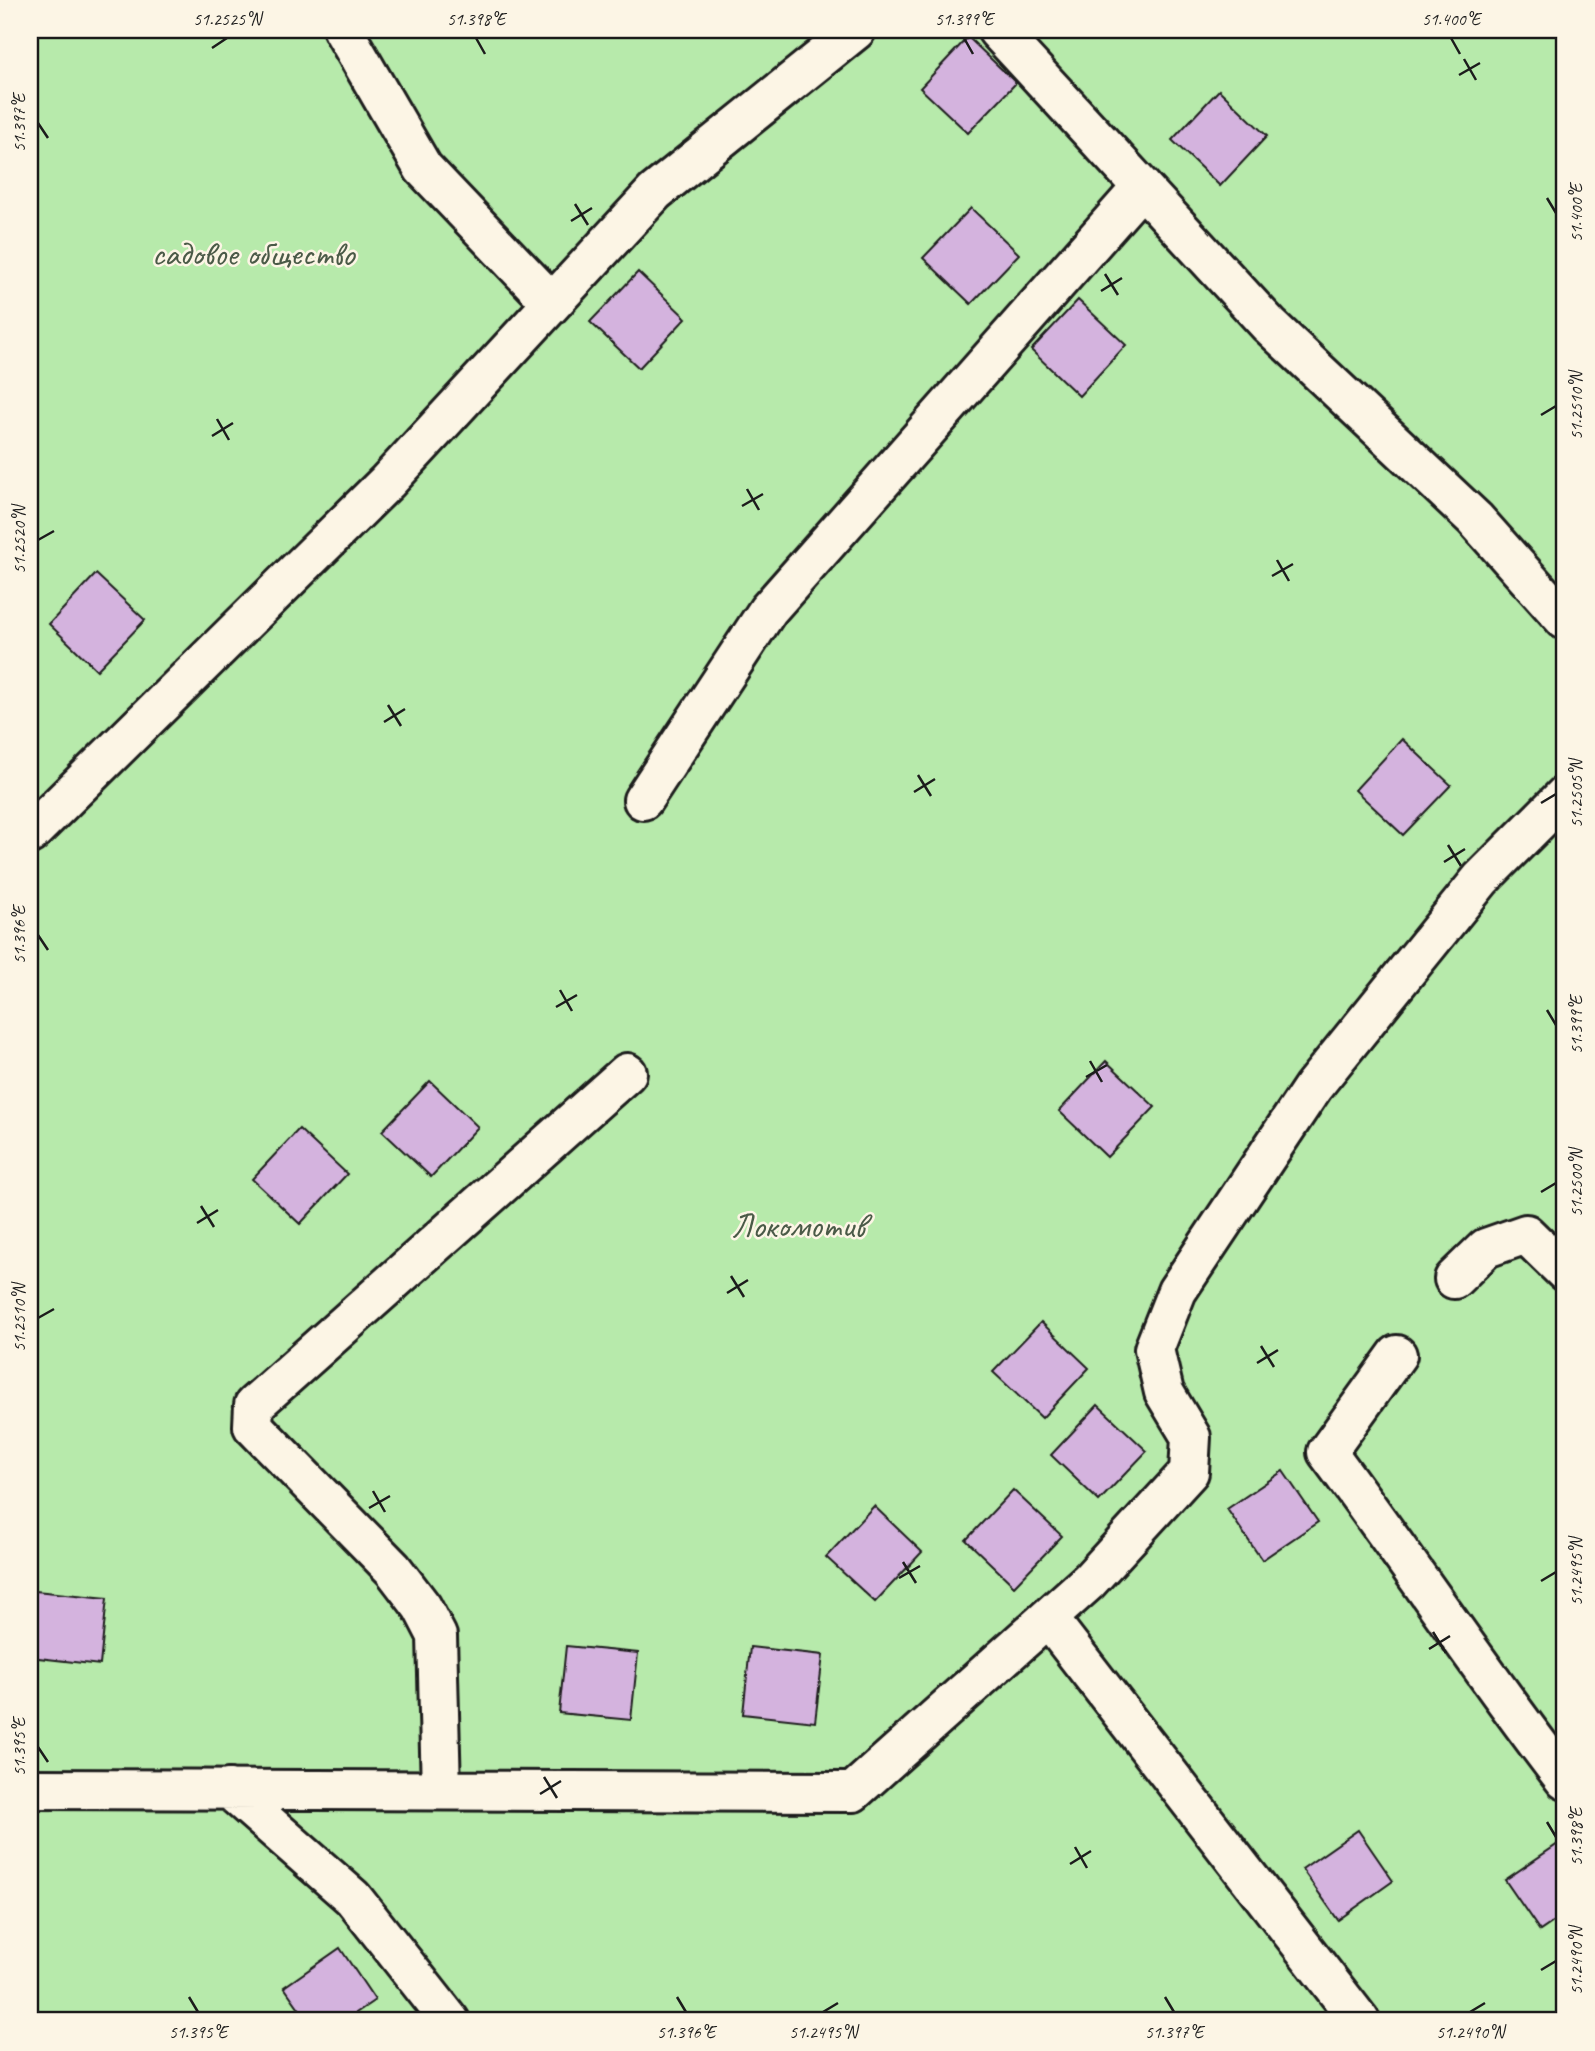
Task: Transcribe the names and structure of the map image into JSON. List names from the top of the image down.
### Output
{
  "parks": ["садовое общество", "Локомотив"],
  "coordinates": [
    "51.2525°N",
    "51.398°E",
    "51.399°E",
    "51.400°E",
    "51.397°E",
    "51.2510°N",
    "51.2520°N",
    "51.2505°N",
    "51.396°E",
    "51.2500°N",
    "51.2495°N",
    "51.395°E",
    "51.2490°N"
  ]
}
